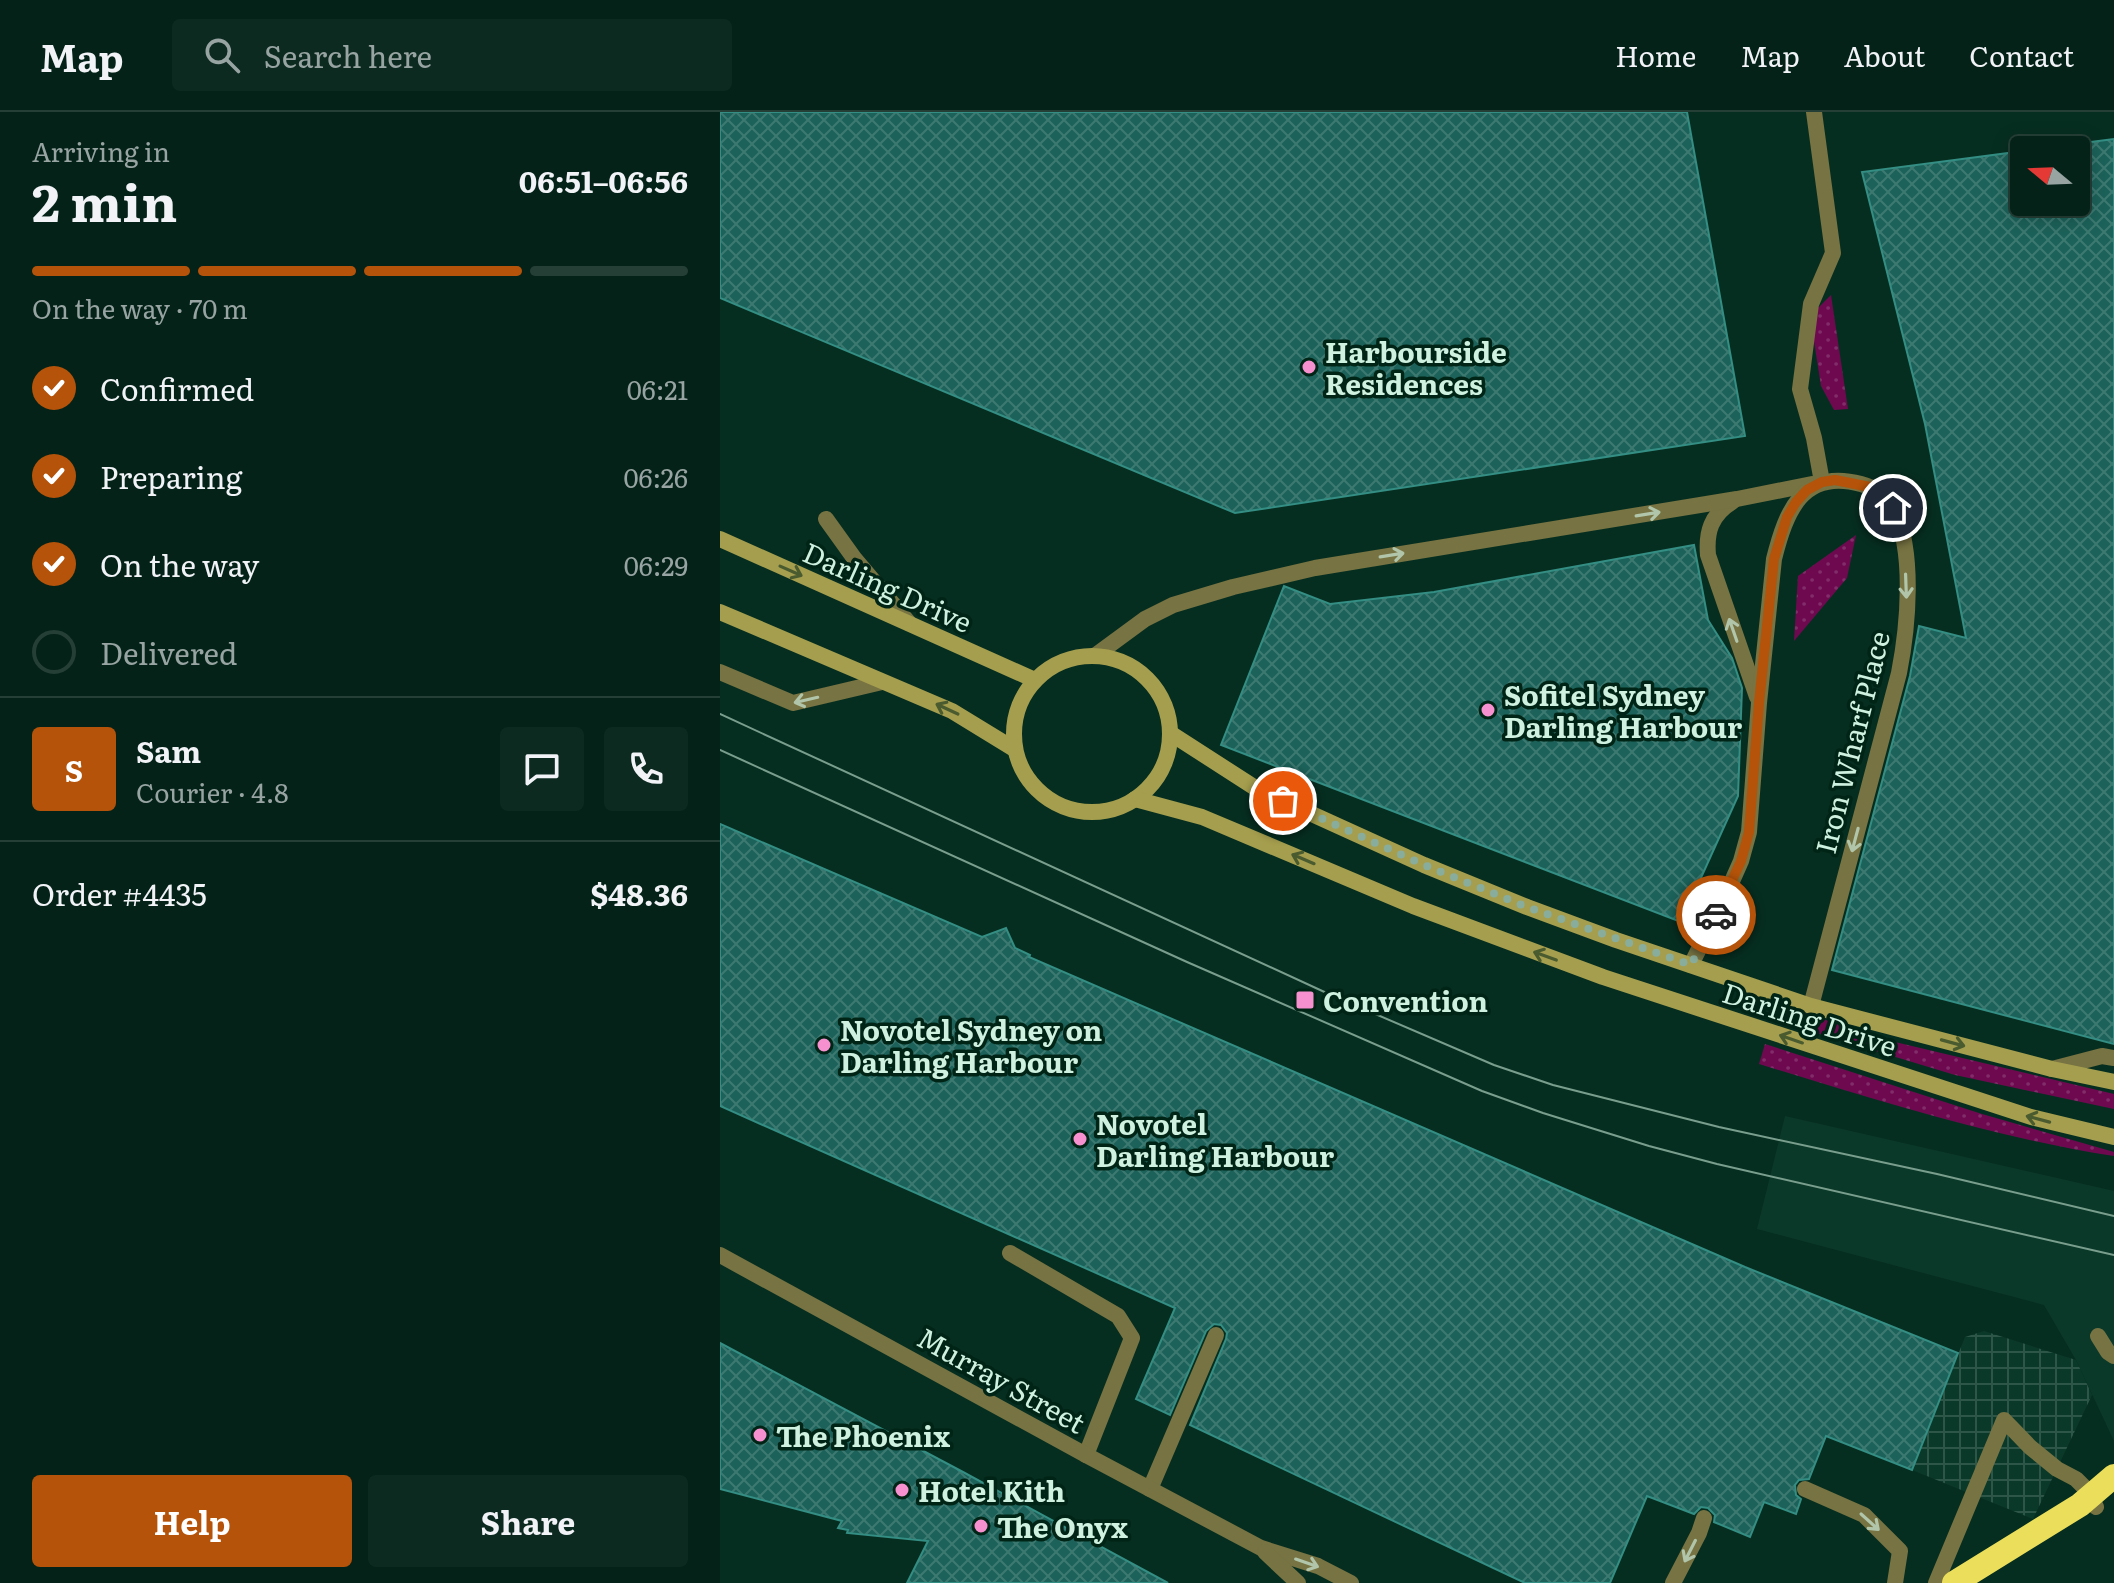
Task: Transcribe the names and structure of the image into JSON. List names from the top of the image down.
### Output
{
  "streets": {
    "street": ["Darling Drive", "Iron Wharf Place", "Murray Street"]
  },
  "crossings": [
    ["Darling Drive", "Iron Wharf Place"]
  ],
  "places": {
    "other": [
      "Harbourside Residences",
      "Sofitel Sydney Darling Harbour",
      "Novotel Sydney on Darling Harbour",
      "Novotel Darling Harbour",
      "The Phoenix",
      "Hotel Kith",
      "The Onyx"
    ],
    "transit": ["Convention"]
  },
  "north": "left",
  "page": {
    "header": "Map",
    "search": "Search here",
    "nav": [
      "Home",
      "Map",
      "About",
      "Contact"
    ],
    "heading": ["2 min", "Arriving in", "06:51–06:56"],
    "panel": [
      "Sam",
      "Courier · 4.8",
      "Order #4435",
      "$48.36"
    ],
    "bar": "On the way · 70 m",
    "list": [
      ["Confirmed", "06:21"],
      ["Preparing", "06:26"],
      ["On the way", "06:29"],
      "Delivered"
    ],
    "round": "S",
    "buttons": ["Help", "Share"]
  }
}
